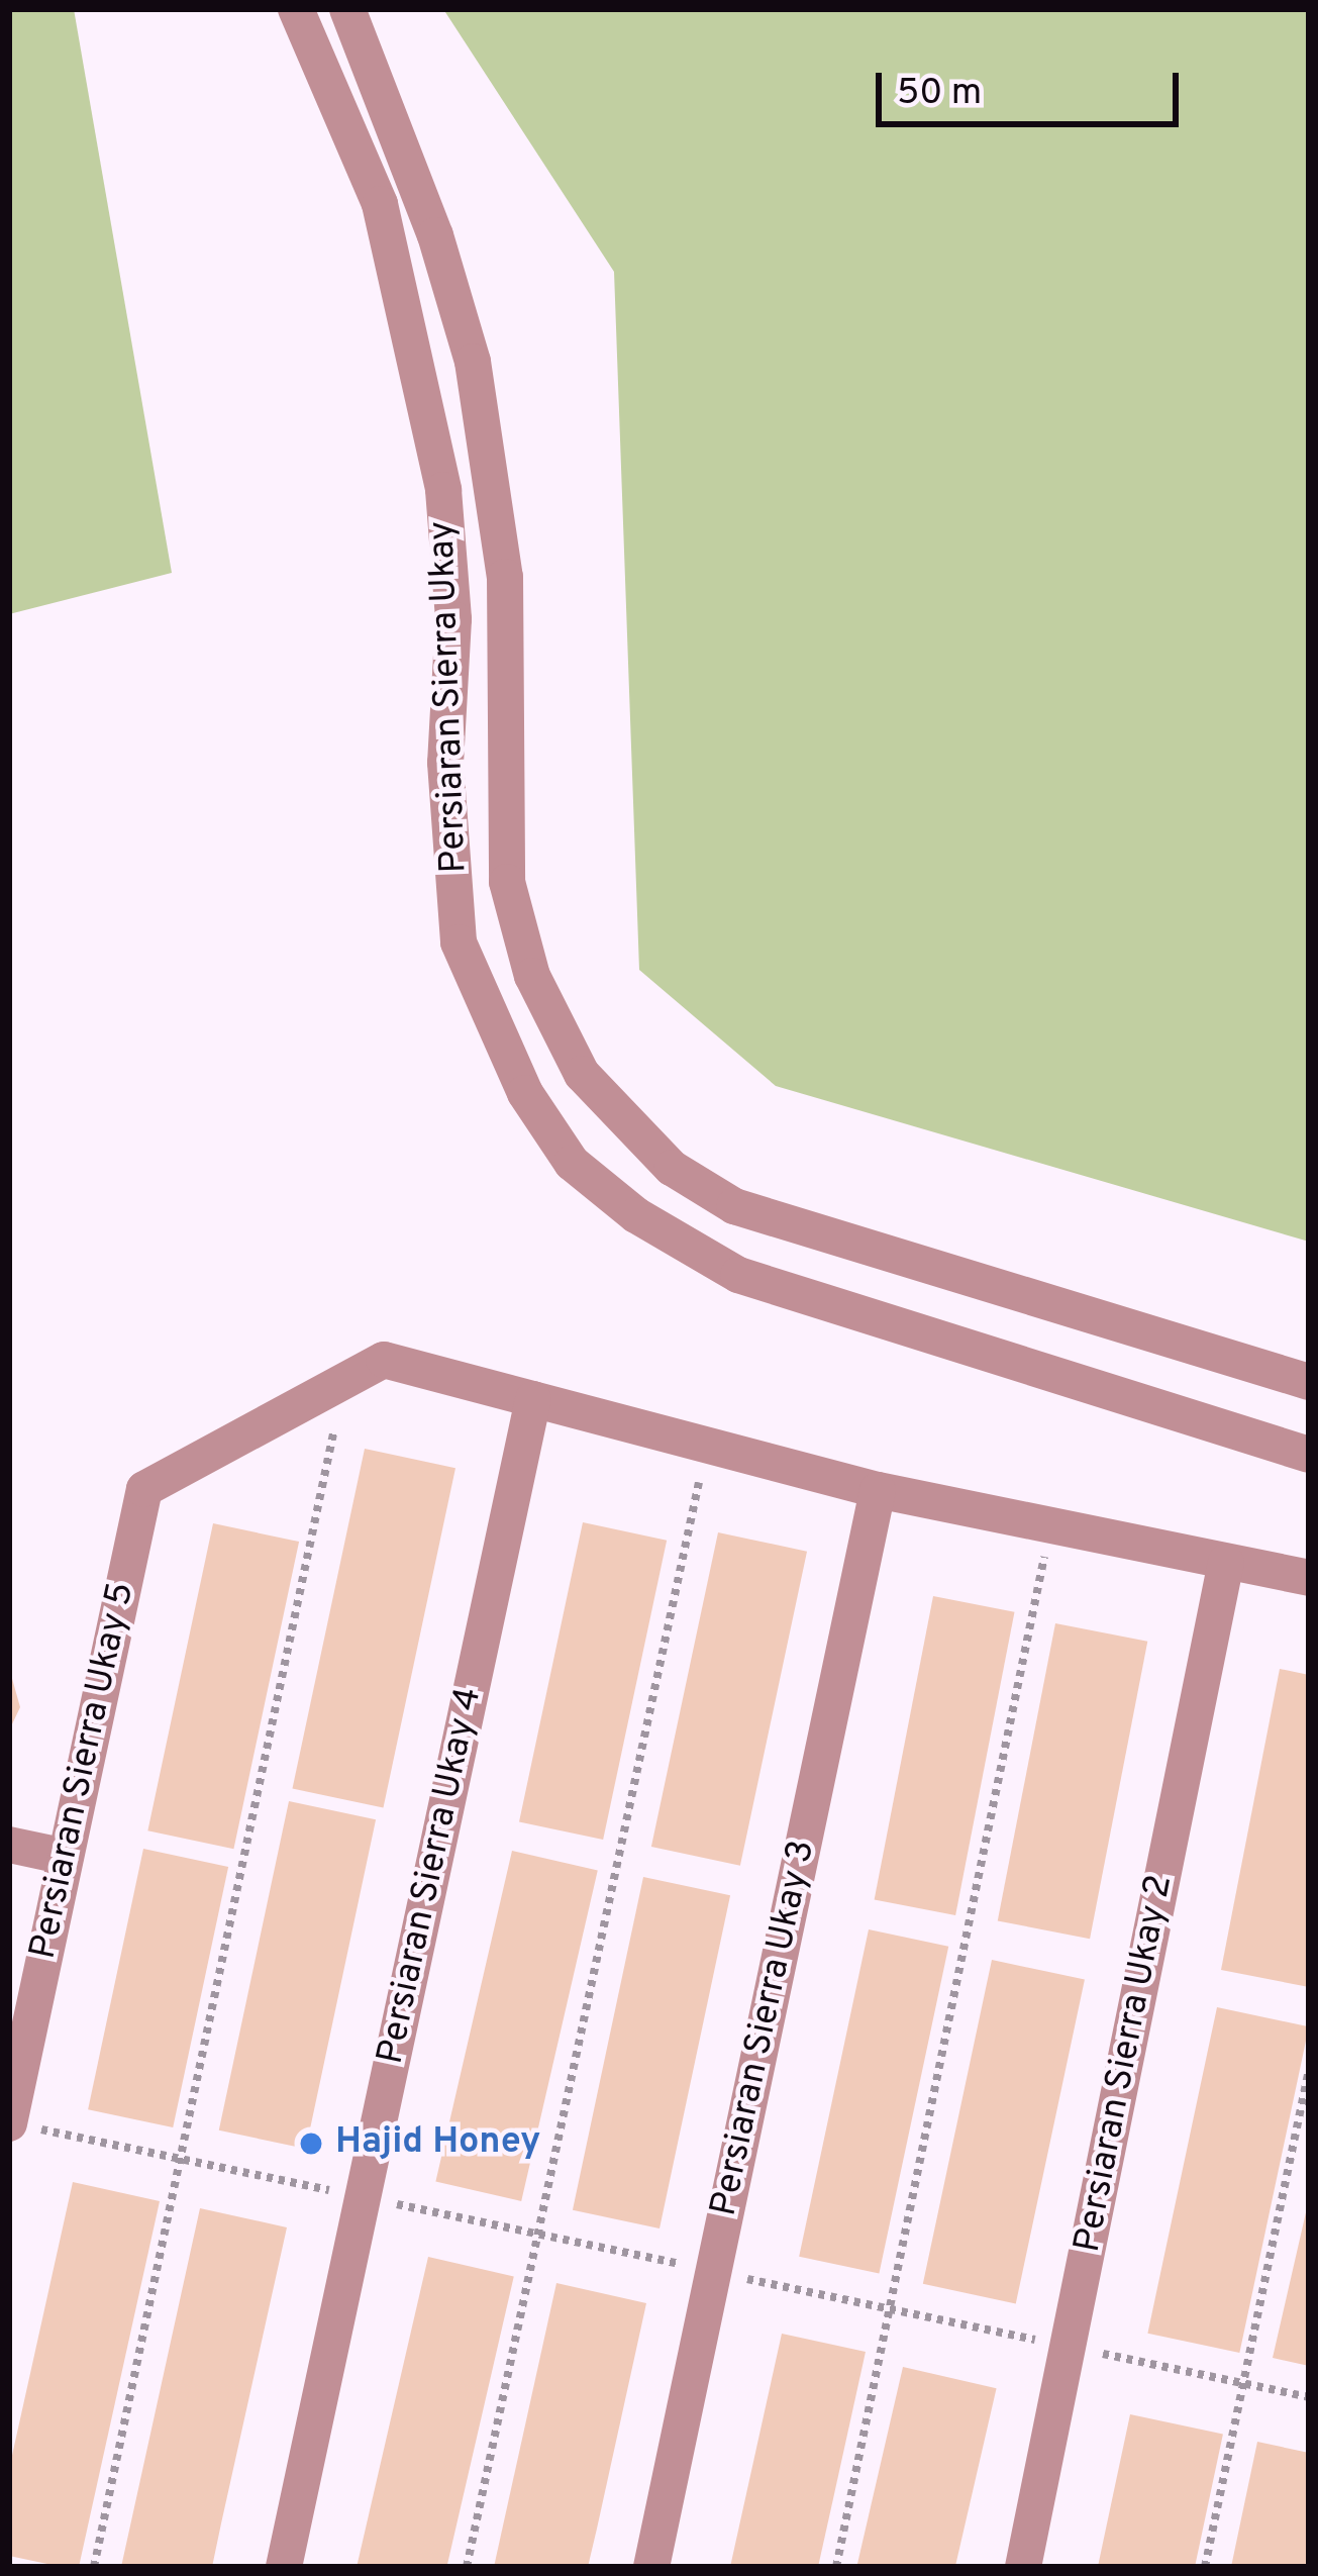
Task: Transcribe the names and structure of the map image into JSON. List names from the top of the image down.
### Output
{
  "streets": {
    "street": [
      "Persiaran Sierra Ukay",
      "Persiaran Sierra Ukay 5",
      "Persiaran Sierra Ukay 4",
      "Persiaran Sierra Ukay 3",
      "Persiaran Sierra Ukay 2"
    ]
  },
  "places": ["Hajid Honey"],
  "scale_bar": "50 m"
}
